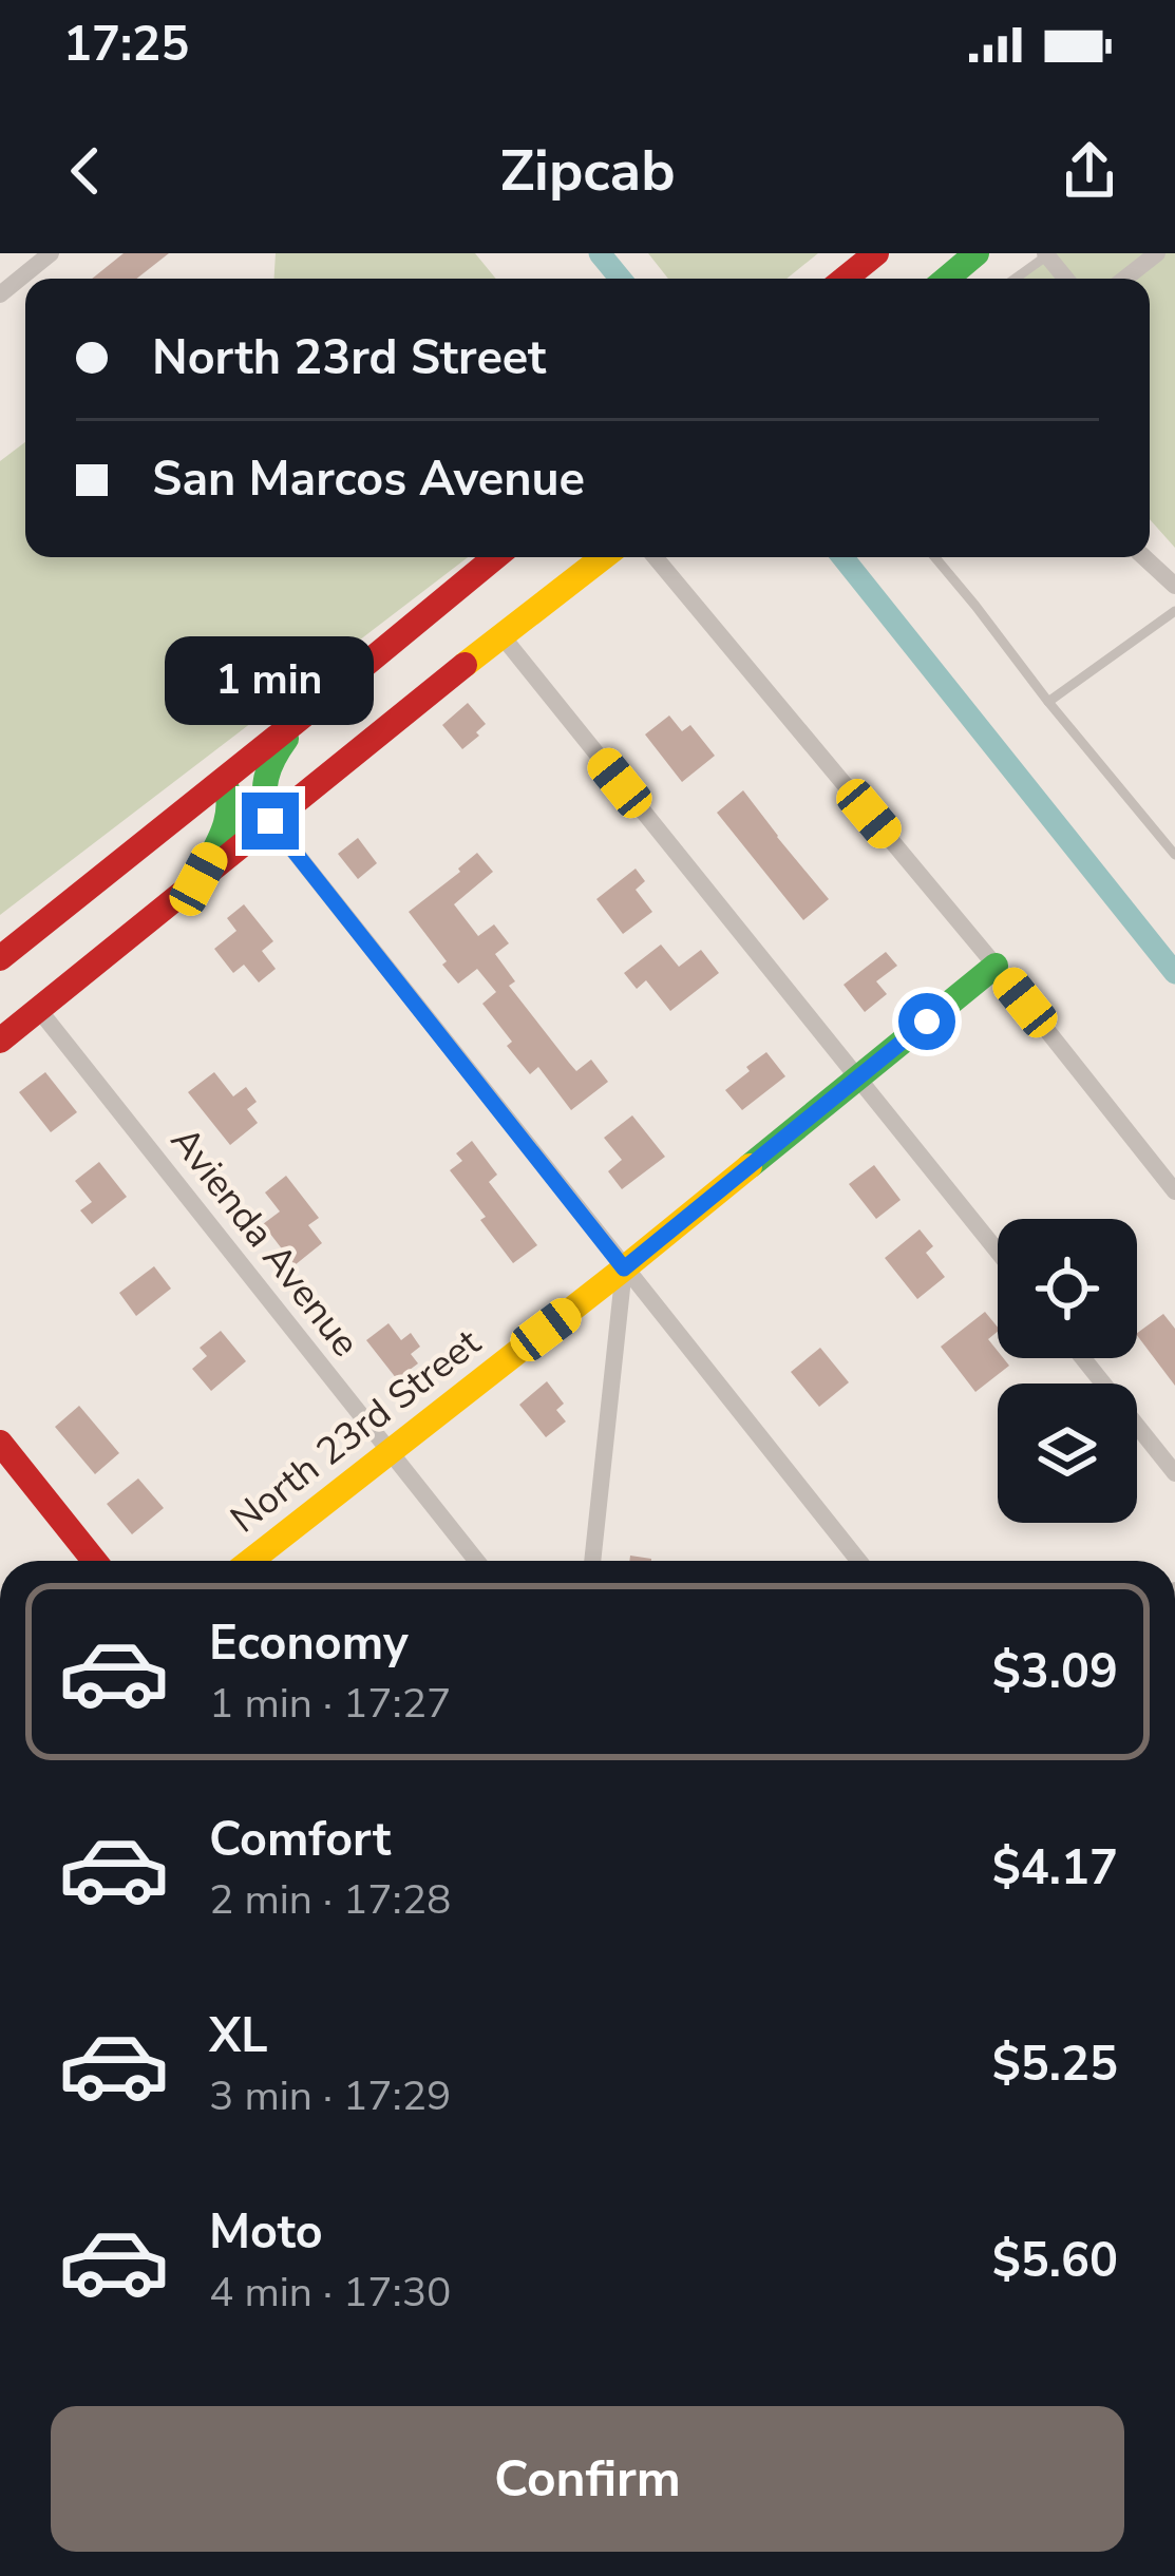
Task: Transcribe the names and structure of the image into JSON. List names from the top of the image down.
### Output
{
  "streets": {
    "main road": ["North 23rd Street"],
    "street": ["Avienda Avenue"]
  },
  "crossings": [
    ["Avienda Avenue", "North 23rd Street"]
  ],
  "page": {
    "status": "17:25",
    "header": "Zipcab",
    "banner": ["North 23rd Street", "San Marcos Avenue"],
    "bubble": "1 min",
    "list": [
      {
        "name": "Economy",
        "note": "1 min · 17:27",
        "value": "$3.09"
      },
      {
        "name": "Comfort",
        "note": "2 min · 17:28",
        "value": "$4.17"
      },
      {
        "name": "XL",
        "note": "3 min · 17:29",
        "value": "$5.25"
      },
      {
        "name": "Moto",
        "note": "4 min · 17:30",
        "value": "$5.60"
      }
    ],
    "buttons": "Confirm"
  }
}
